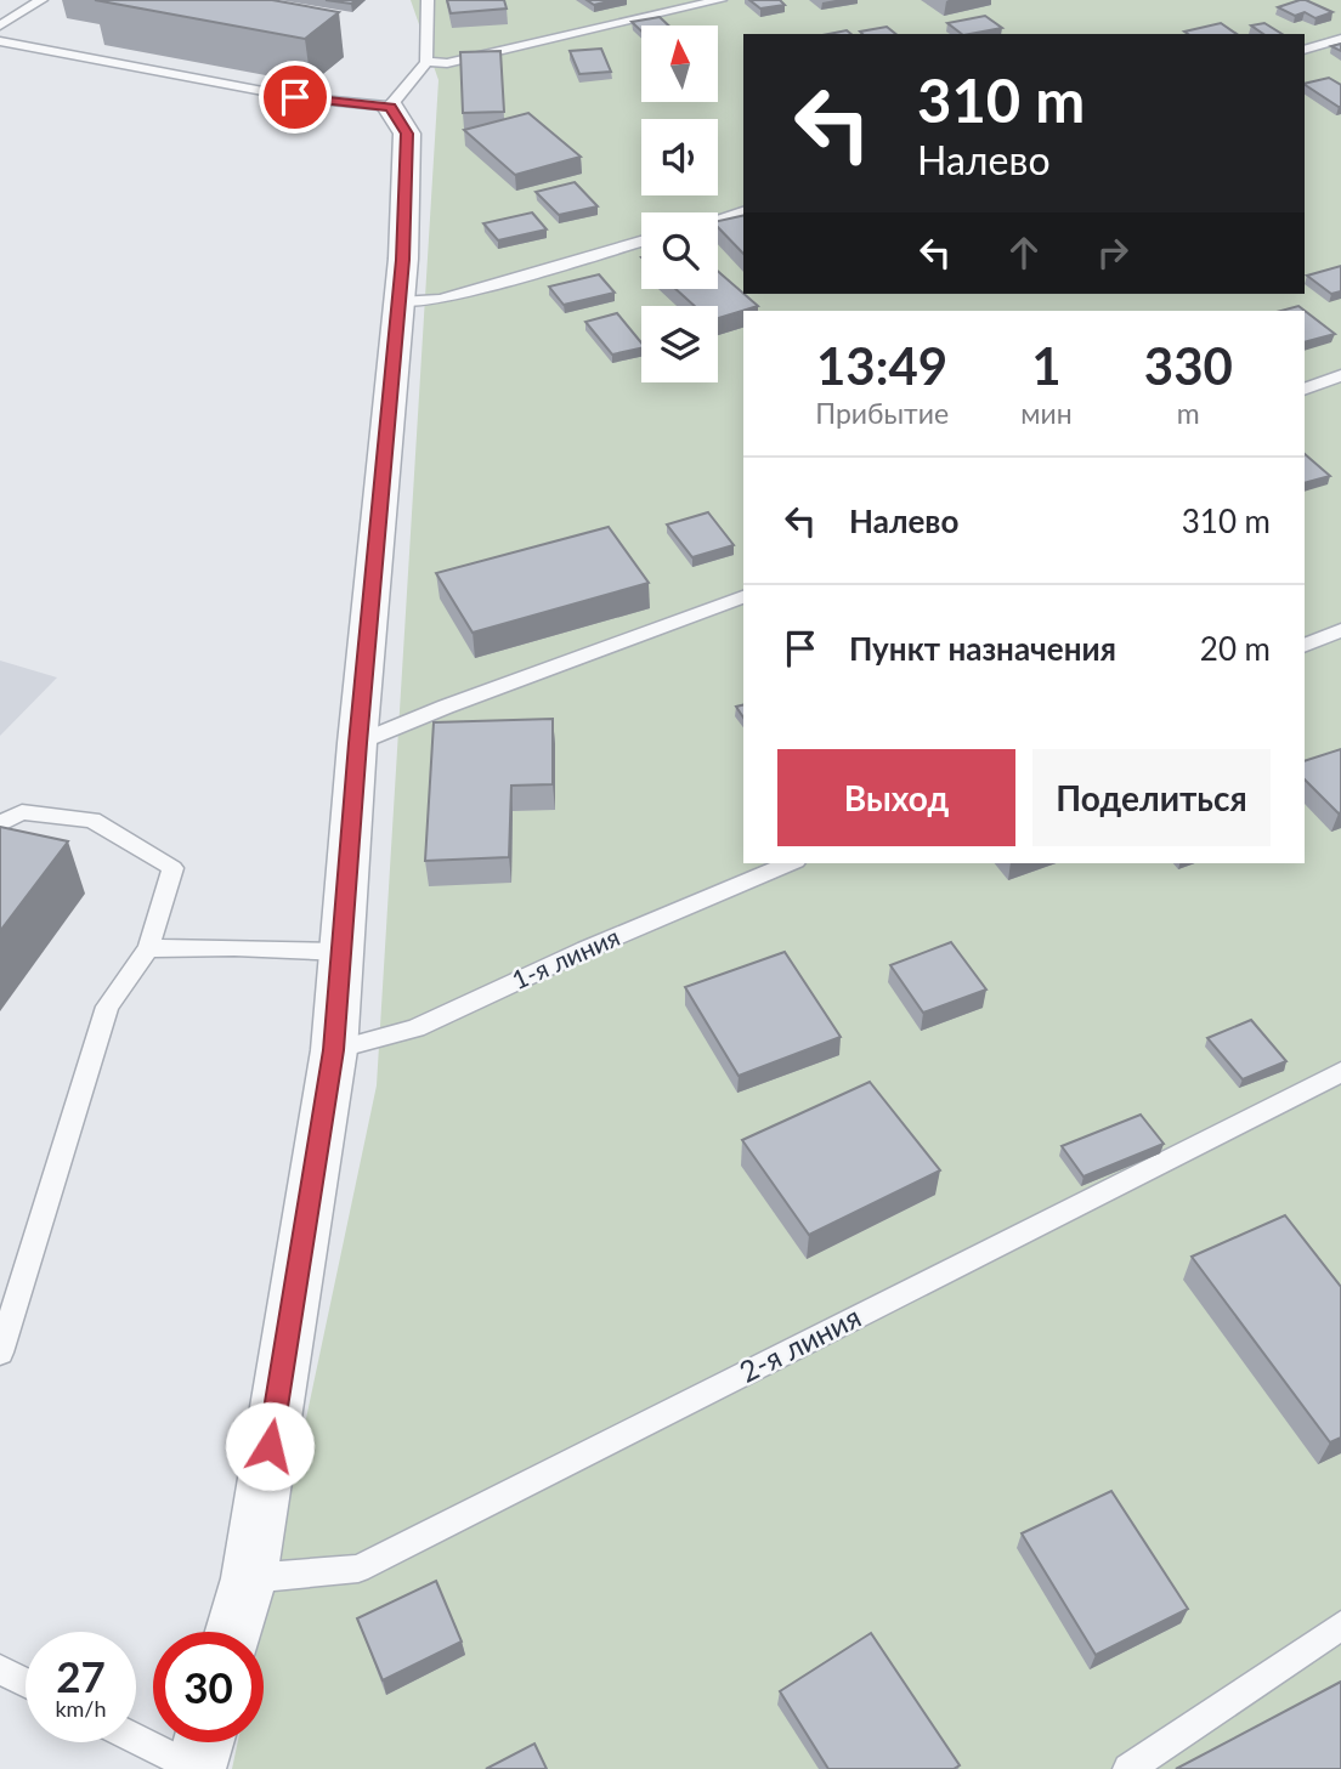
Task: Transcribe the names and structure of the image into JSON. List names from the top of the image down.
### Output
{
  "streets": {
    "lane": ["1-я линия", "2-я линия"]
  },
  "north": "top",
  "page": {
    "turn": ["310 m", "Налево"],
    "eta": [
      "13:49",
      "Прибытие",
      "1",
      "мин",
      "330",
      "m"
    ],
    "list": [
      {
        "name": "Налево",
        "value": "310 m"
      },
      {
        "name": "Пункт назначения",
        "value": "20 m"
      }
    ],
    "buttons": ["Выход", "Поделиться"],
    "speed": "27 km/h",
    "limit": "30"
  }
}
